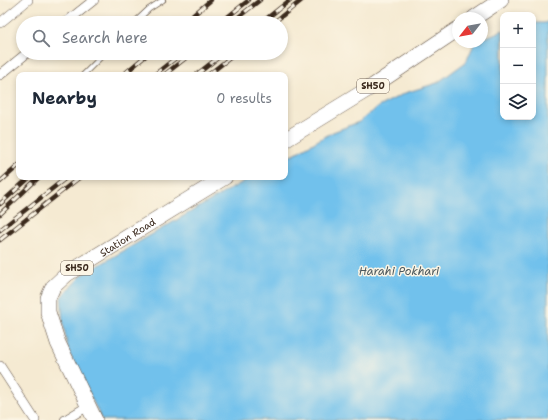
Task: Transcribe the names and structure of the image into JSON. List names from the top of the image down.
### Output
{
  "streets": {
    "main road": ["SH50", "Station Road"]
  },
  "water": ["Harahi Pokhari"],
  "north": "bottom left",
  "page": {
    "map_buttons": ["+", "−"],
    "search": "Search here",
    "heading": ["Nearby", "0 results"]
  }
}
